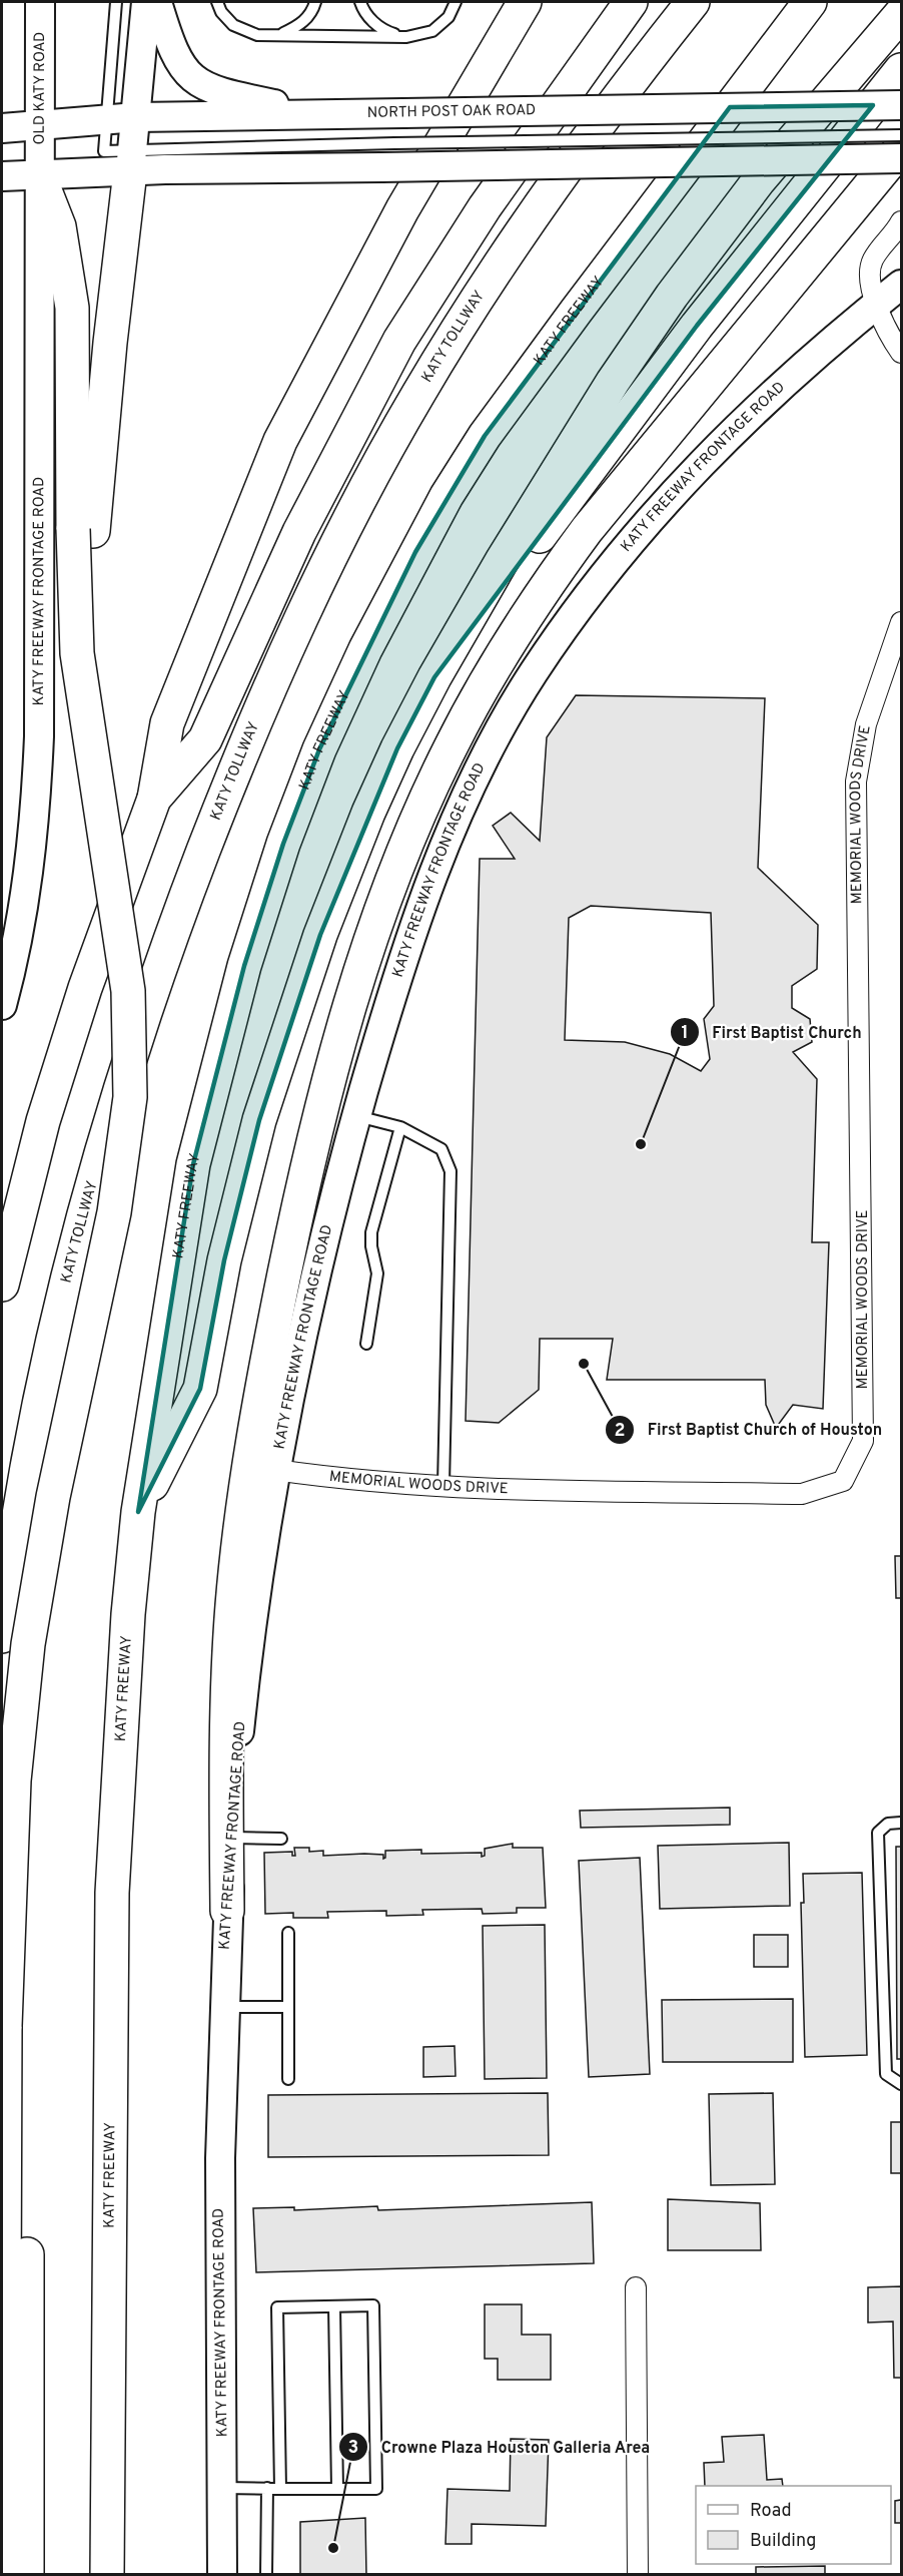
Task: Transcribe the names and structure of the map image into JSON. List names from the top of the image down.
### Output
{
  "streets": {
    "highway": ["KATY FREEWAY", "KATY TOLLWAY"],
    "main road": ["OLD KATY ROAD", "NORTH POST OAK ROAD", "KATY FREEWAY FRONTAGE ROAD"],
    "street": ["MEMORIAL WOODS DRIVE"]
  },
  "crossings": [
    ["OLD KATY ROAD", "NORTH POST OAK ROAD"],
    ["OLD KATY ROAD", "KATY FREEWAY FRONTAGE ROAD"],
    ["KATY FREEWAY FRONTAGE ROAD", "MEMORIAL WOODS DRIVE"]
  ],
  "places": ["First Baptist Church", "First Baptist Church of Houston", "Crowne Plaza Houston Galleria Area"],
  "legend": ["Road", "Building"]
}
